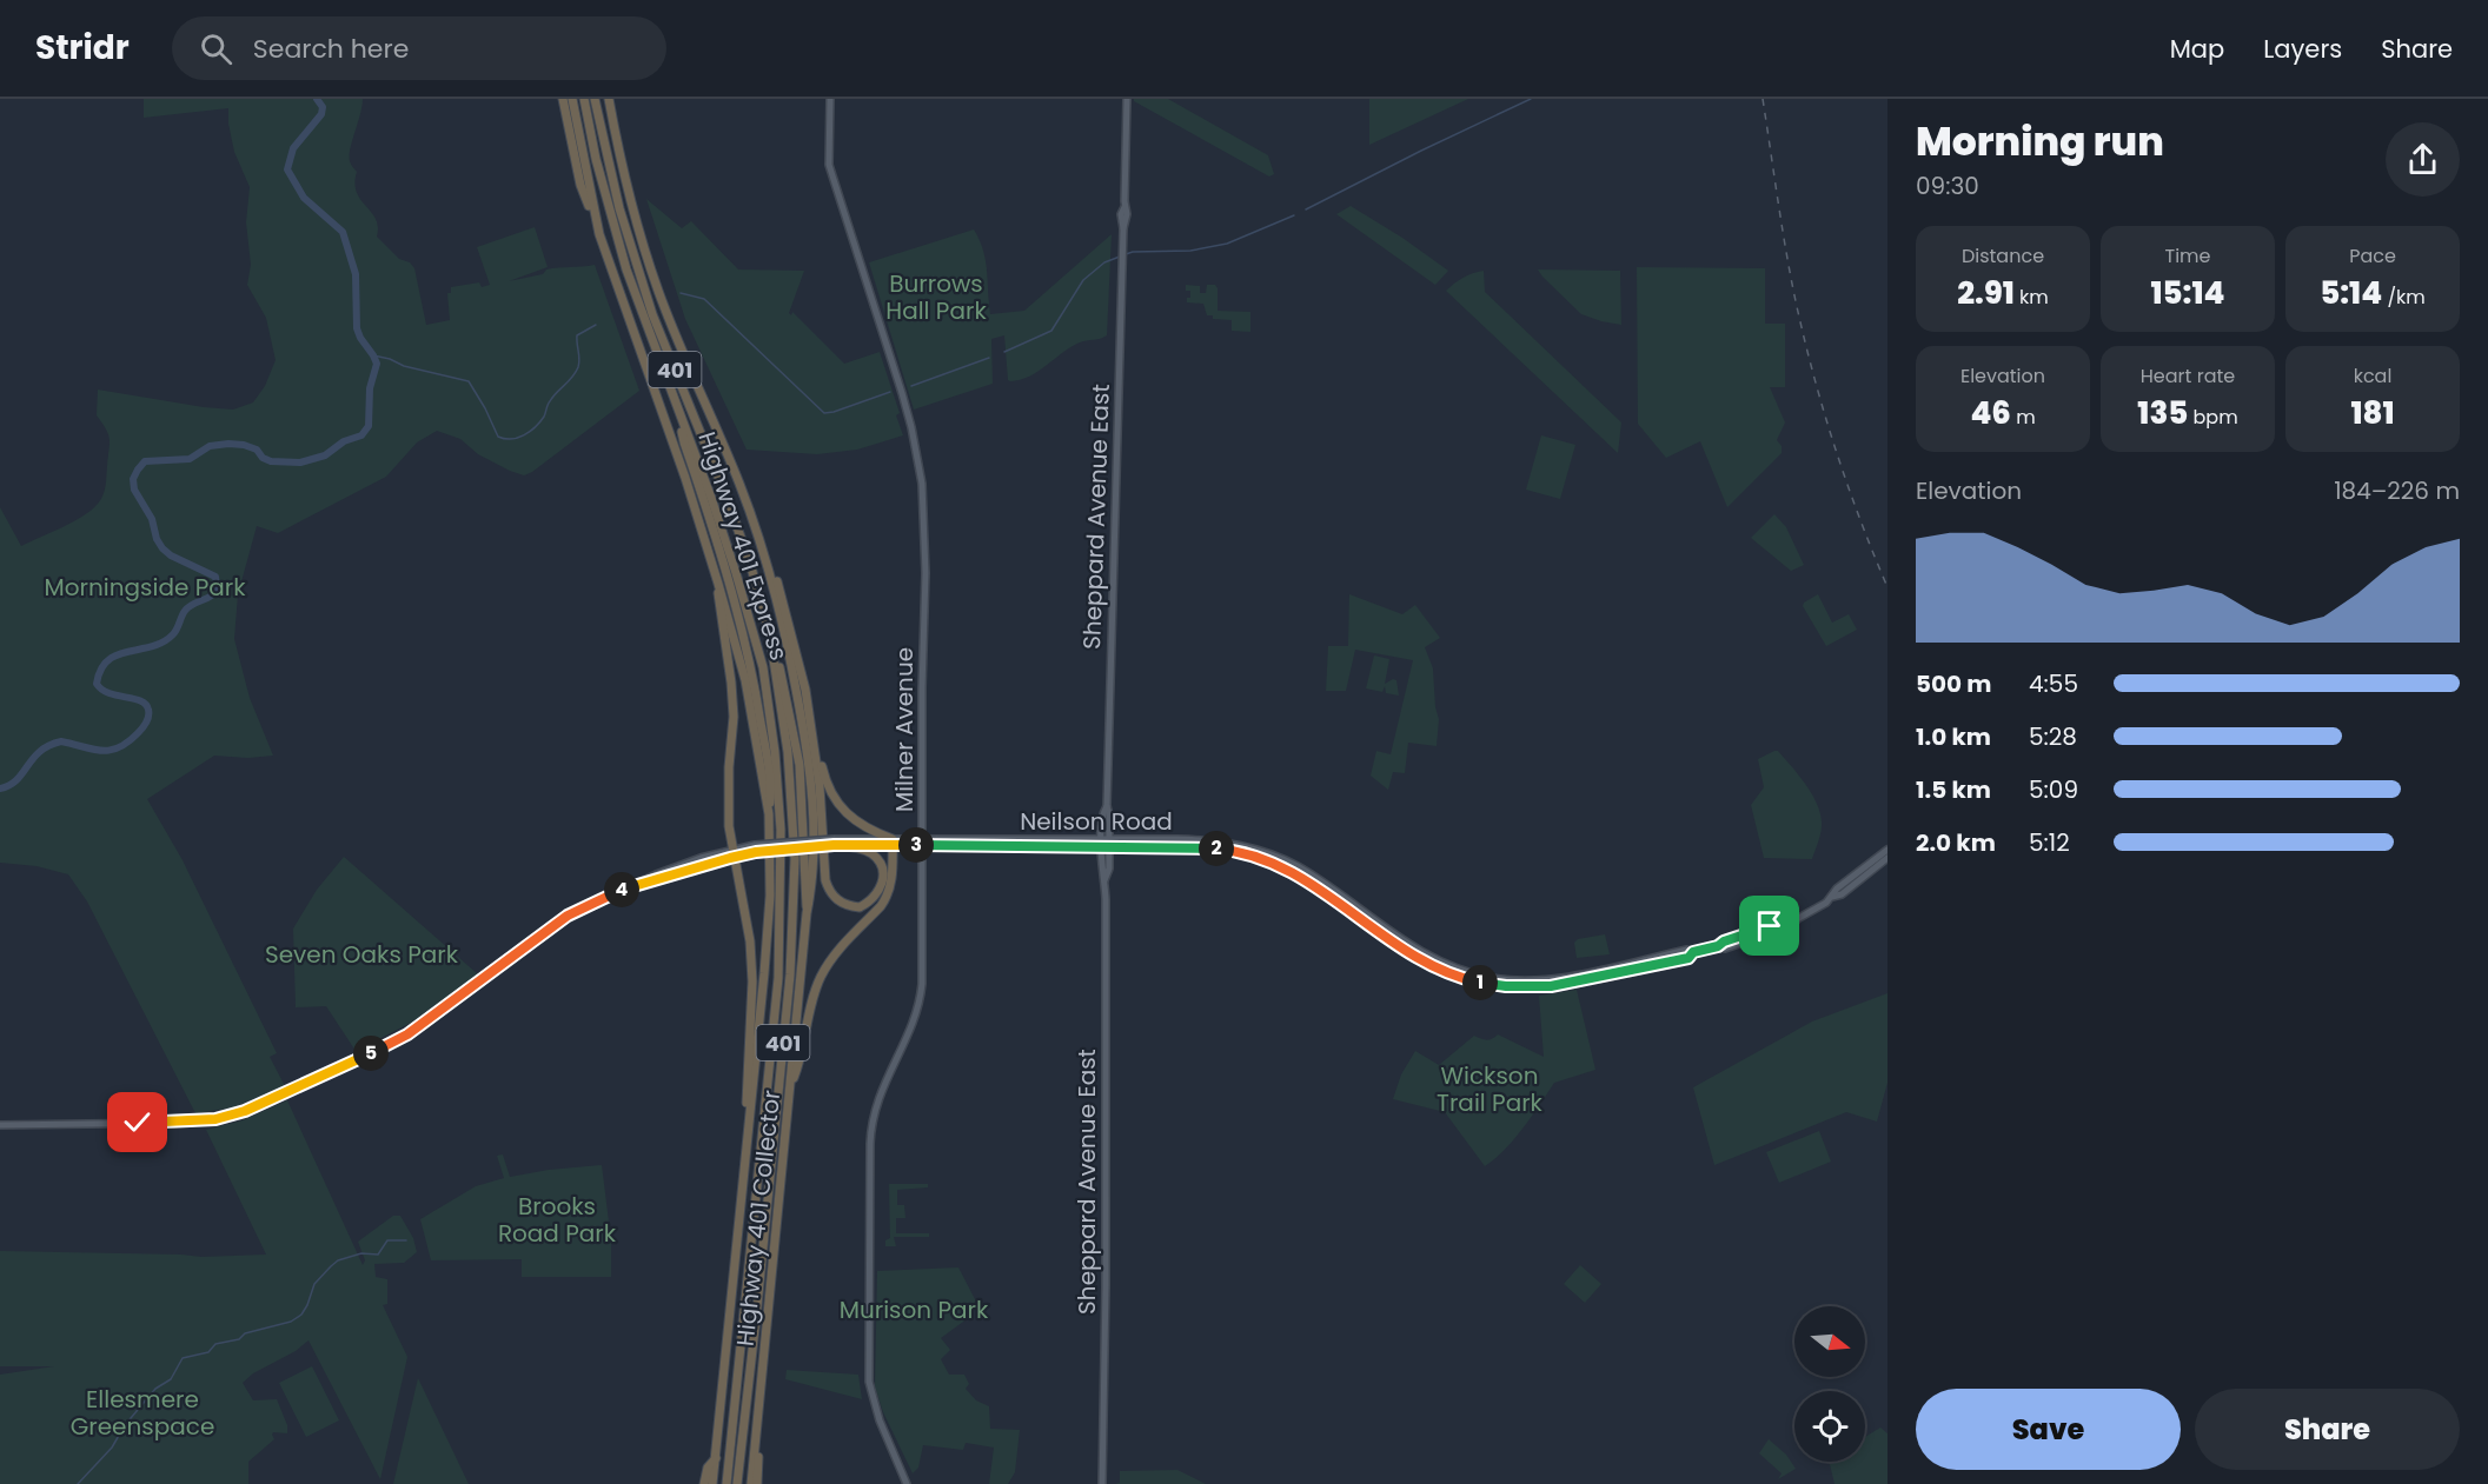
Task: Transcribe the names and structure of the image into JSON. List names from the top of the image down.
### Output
{
  "streets": {
    "highway": ["401", "Highway 401 Express", "Highway 401 Collector"],
    "main road": ["Sheppard Avenue East", "Milner Avenue", "Neilson Road"]
  },
  "crossings": [
    ["Sheppard Avenue East", "Neilson Road"]
  ],
  "parks": [
    "Burrows Hall Park",
    "Morningside Park",
    "Seven Oaks Park",
    "Wickson Trail Park",
    "Brooks Road Park",
    "Murison Park",
    "Ellesmere Greenspace"
  ],
  "north": "right",
  "page": {
    "header": "Stridr",
    "search": "Search here",
    "nav": ["Map", "Layers", "Share"],
    "heading": ["Morning run", "09:30"],
    "stats": [
      ["Distance", "2.91 km"],
      ["Time", "15:14"],
      ["Pace", "5:14 /km"],
      ["Elevation", "46 m"],
      ["Heart rate", "135 bpm"],
      ["kcal", "181"]
    ],
    "chart": ["Elevation", "184–226 m"],
    "list": [
      {
        "name": "500 m",
        "note": "4:55"
      },
      {
        "name": "1.0 km",
        "note": "5:28"
      },
      {
        "name": "1.5 km",
        "note": "5:09"
      },
      {
        "name": "2.0 km",
        "note": "5:12"
      }
    ],
    "pins": [
      "3",
      "2",
      "4",
      "1",
      "5"
    ],
    "buttons": ["Save", "Share"]
  }
}
